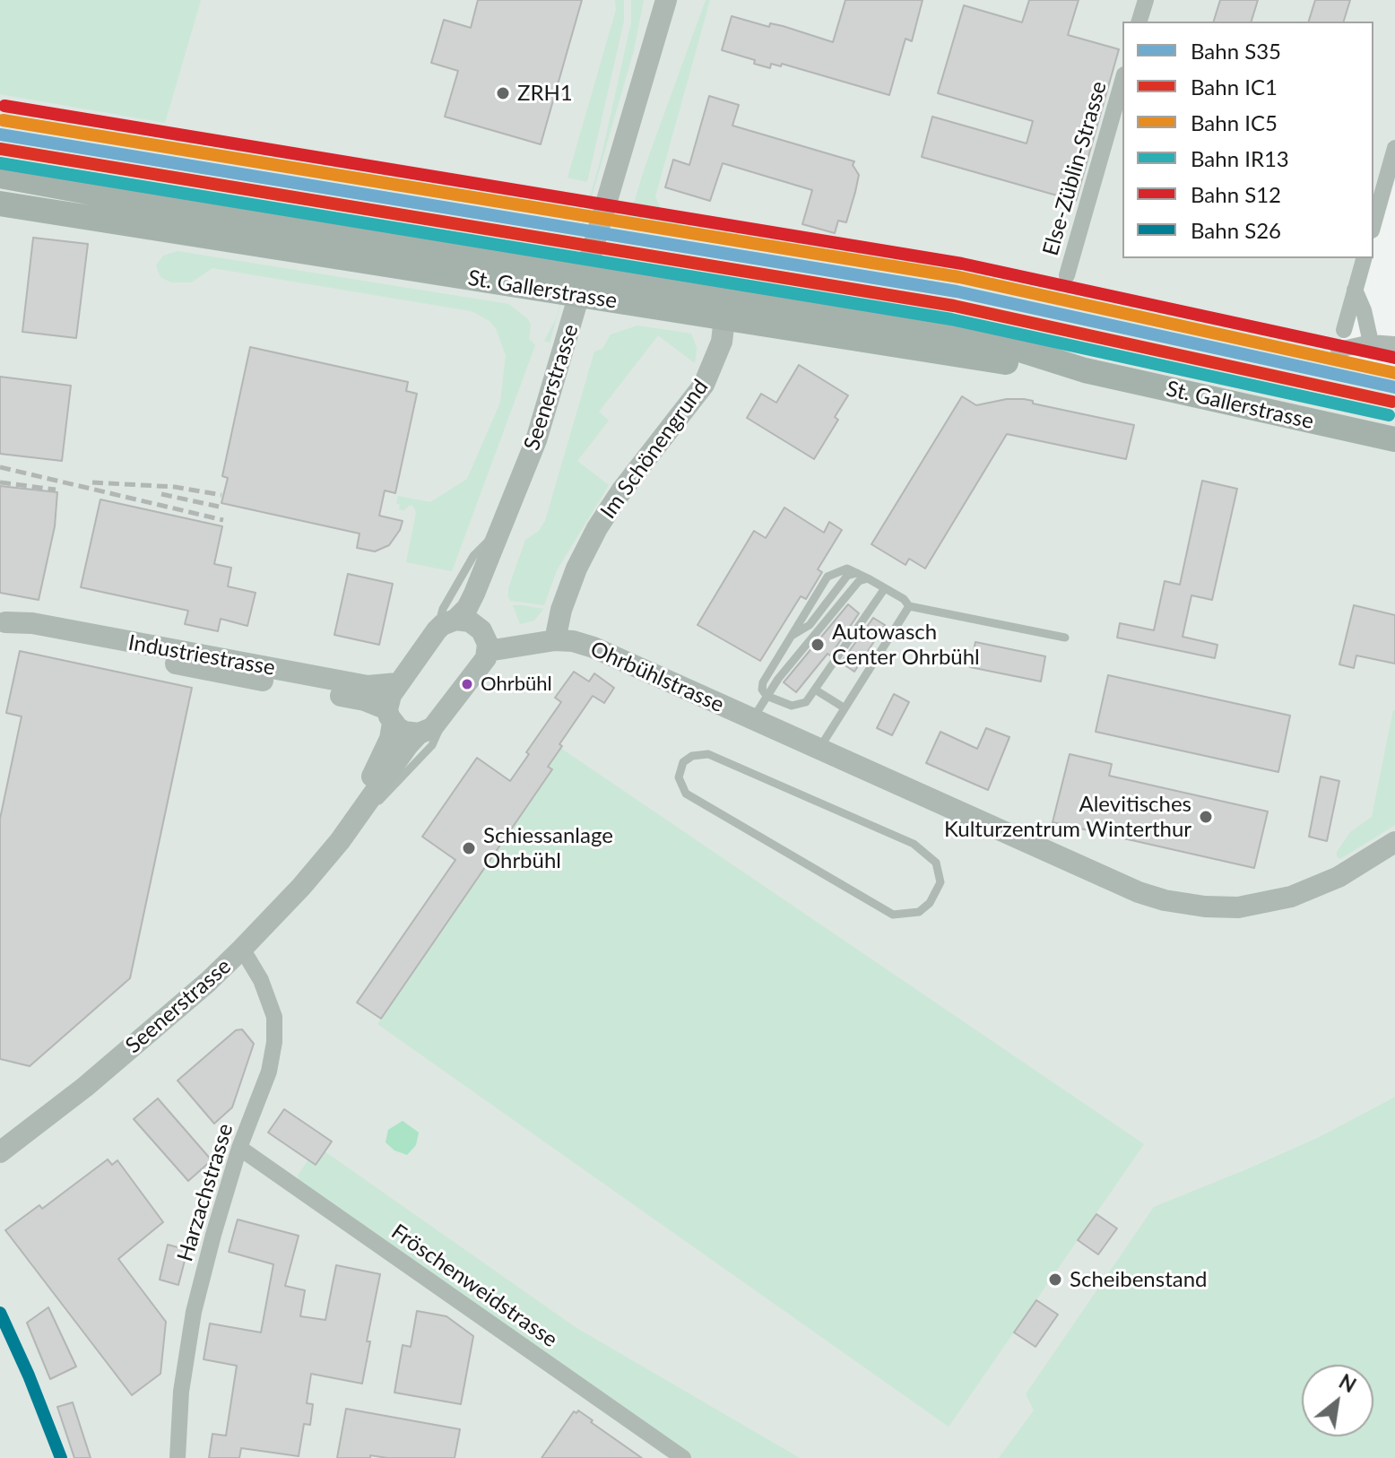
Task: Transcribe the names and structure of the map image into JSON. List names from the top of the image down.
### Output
{
  "streets": {
    "main road": [
      "St. Gallerstrasse",
      "Seenerstrasse",
      "Im Schönengrund",
      "Industriestrasse",
      "Ohrbühlstrasse"
    ],
    "street": ["Else-Züblin-Strasse", "Harzachstrasse", "Fröschenweidstrasse"]
  },
  "crossings": [
    ["St. Gallerstrasse", "Im Schönengrund"],
    ["Seenerstrasse", "Industriestrasse"],
    ["Seenerstrasse", "Ohrbühlstrasse"],
    ["Seenerstrasse", "Harzachstrasse"],
    ["Im Schönengrund", "Ohrbühlstrasse"],
    ["Harzachstrasse", "Fröschenweidstrasse"]
  ],
  "places": [
    "ZRH1",
    "Autowasch Center Ohrbühl",
    "Ohrbühl",
    "Alevitisches Kulturzentrum Winterthur",
    "Schiessanlage Ohrbühl",
    "Scheibenstand"
  ],
  "lines": [
    "rail line S12",
    "rail line IC5",
    "rail line S35",
    "rail line IC1",
    "rail line IR13",
    "rail line S26"
  ],
  "legend": [
    "Bahn S35",
    "Bahn IC1",
    "Bahn IC5",
    "Bahn IR13",
    "Bahn S12",
    "Bahn S26"
  ],
  "north": "top right"
}
